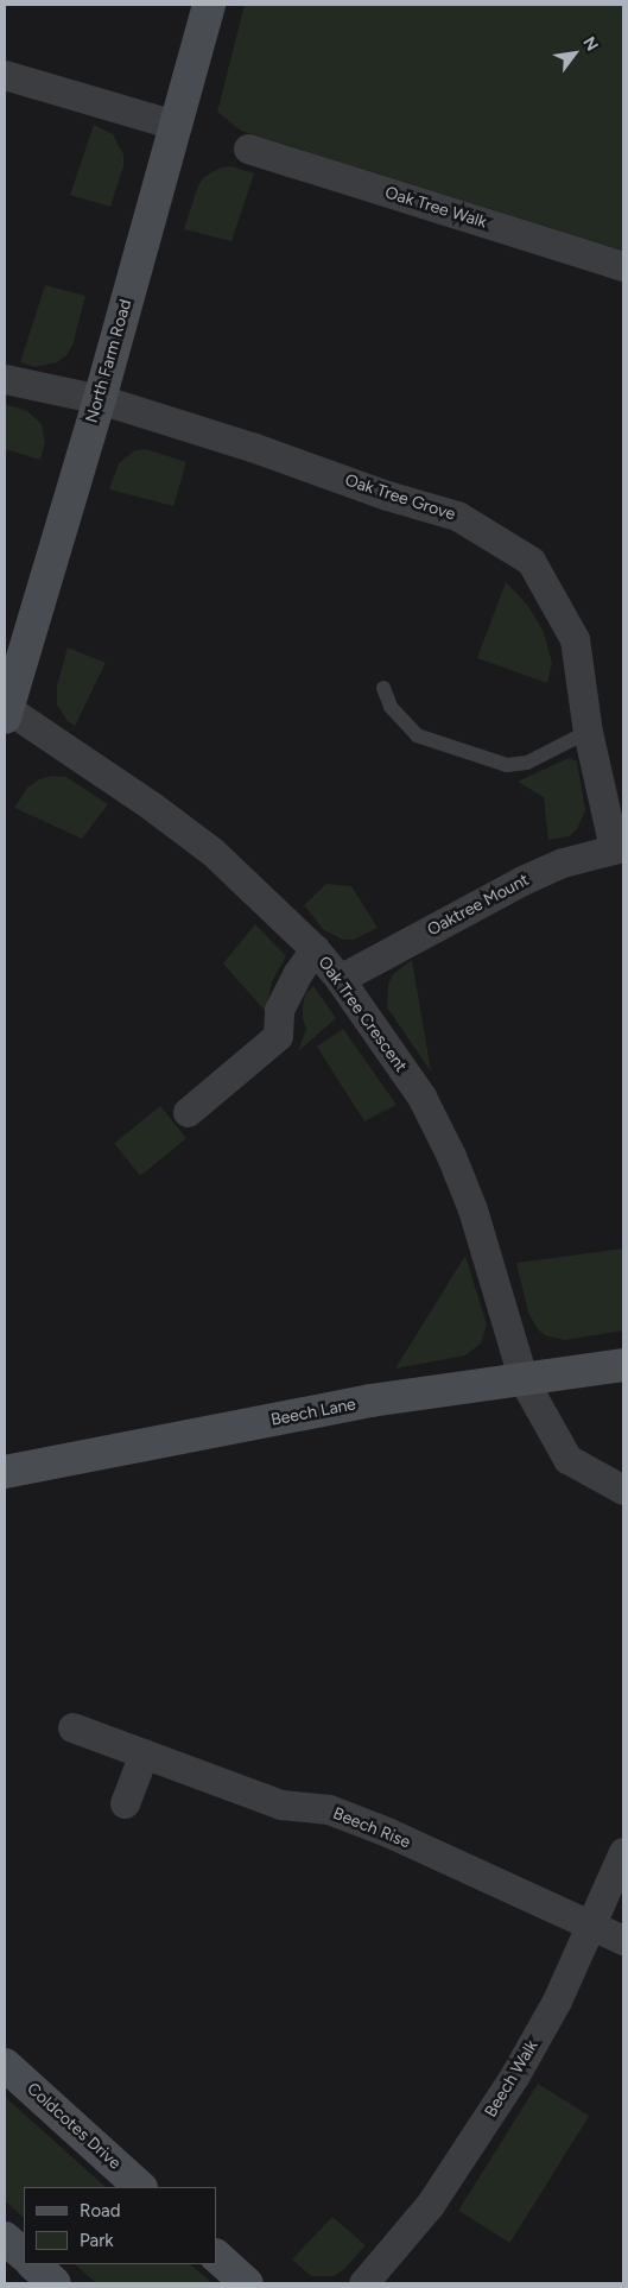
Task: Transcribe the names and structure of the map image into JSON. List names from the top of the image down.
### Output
{
  "streets": {
    "street": [
      "Oak Tree Walk",
      "North Farm Road",
      "Oak Tree Grove",
      "Oaktree Mount",
      "Oak Tree Crescent",
      "Beech Lane",
      "Beech Rise",
      "Beech Walk",
      "Coldcotes Drive"
    ]
  },
  "crossings": [
    ["North Farm Road", "Oak Tree Grove"],
    ["North Farm Road", "Oak Tree Crescent"],
    ["Oak Tree Grove", "Oaktree Mount"],
    ["Oaktree Mount", "Oak Tree Crescent"],
    ["Oak Tree Crescent", "Beech Lane"],
    ["Beech Rise", "Beech Walk"]
  ],
  "legend": ["Road", "Park"],
  "north": "top right"
}
